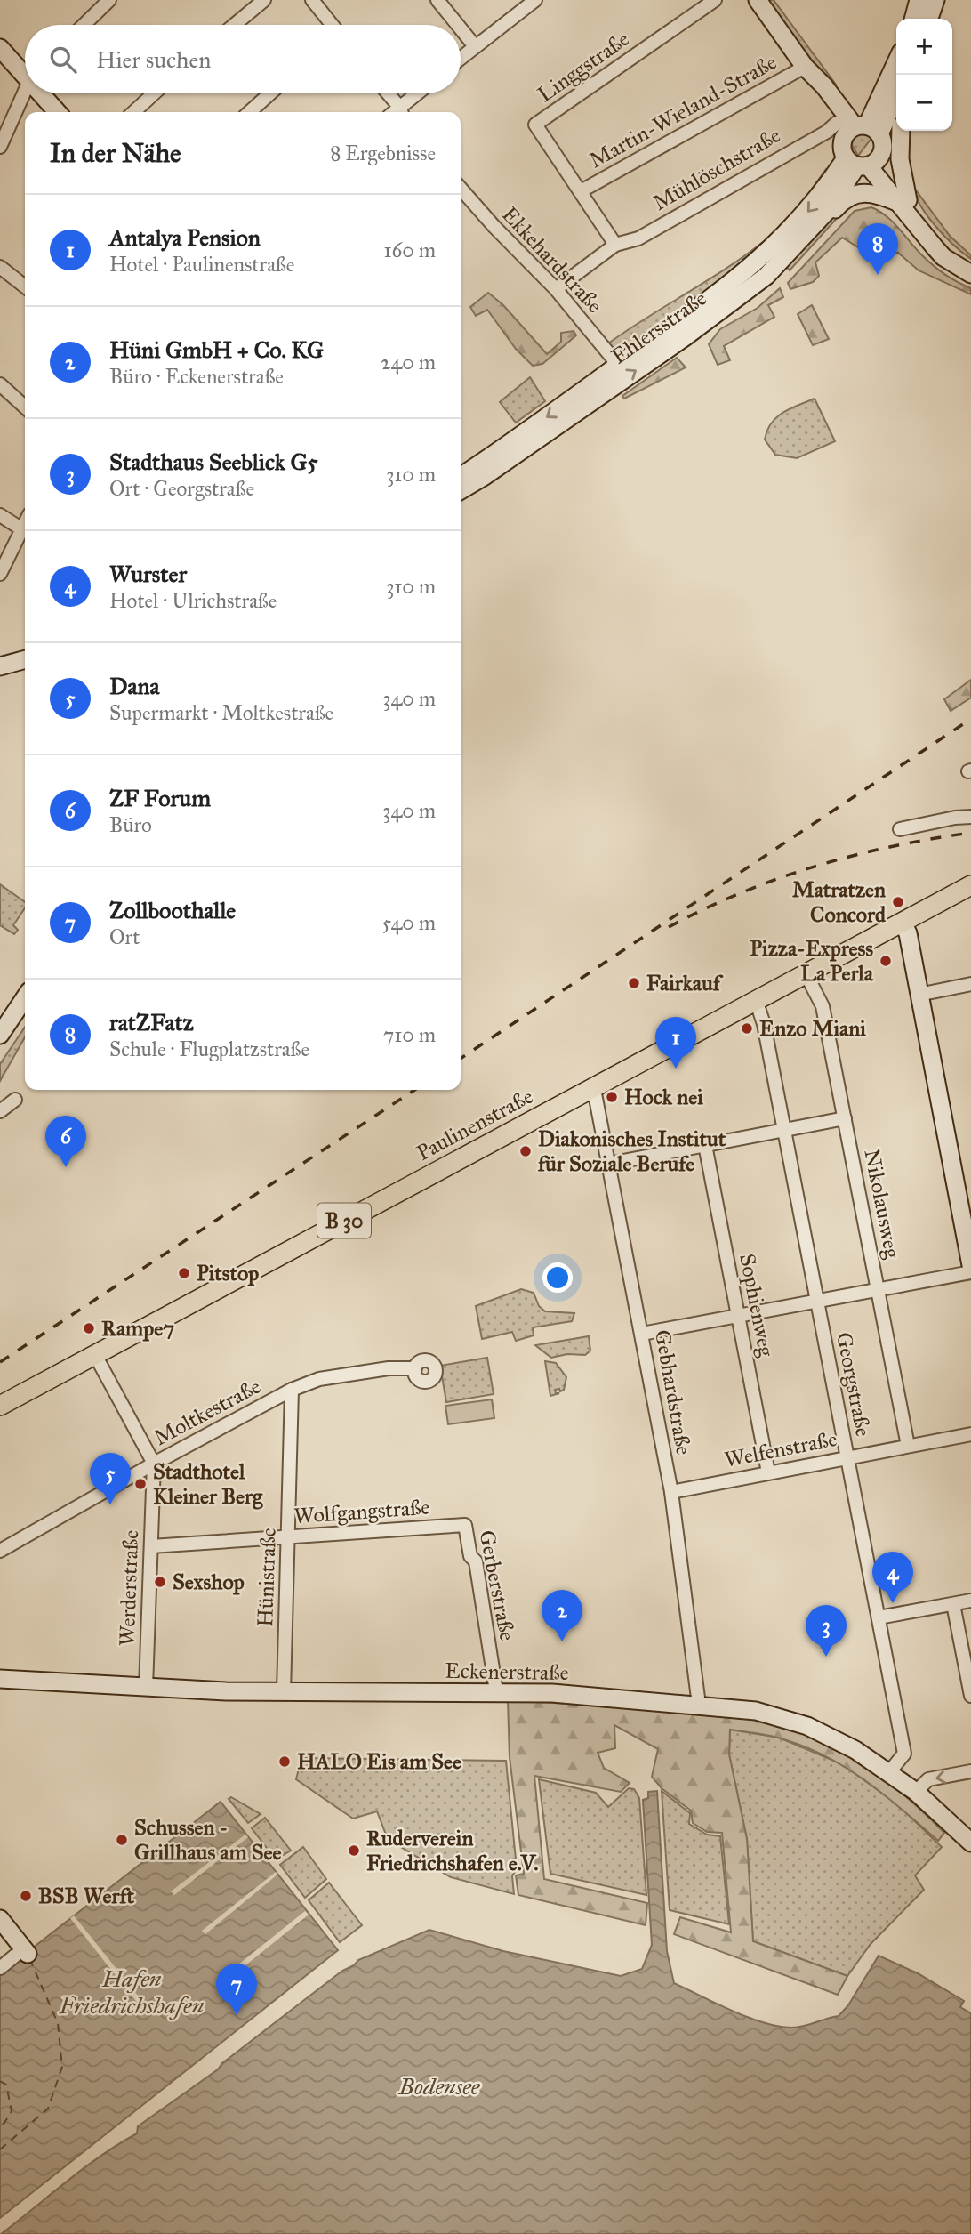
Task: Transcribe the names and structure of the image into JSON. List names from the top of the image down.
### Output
{
  "streets": {
    "main road": ["Paulinenstraße", "B 30"],
    "street": [
      "Linggstraße",
      "Martin-Wieland-Straße",
      "Mühlöschstraße",
      "Ekkehardstraße",
      "Ehlersstraße",
      "Nikolausweg",
      "Sophienweg",
      "Georgstraße",
      "Gebhardstraße",
      "Moltkestraße",
      "Welfenstraße",
      "Wolfgangstraße",
      "Hünistraße",
      "Gerberstraße",
      "Werderstraße",
      "Eckenerstraße"
    ]
  },
  "crossings": [
    ["Linggstraße", "Martin-Wieland-Straße"],
    ["Mühlöschstraße", "Ekkehardstraße"],
    ["Ekkehardstraße", "Ehlersstraße"],
    ["Paulinenstraße", "Nikolausweg"],
    ["Paulinenstraße", "Georgstraße"],
    ["Paulinenstraße", "Gebhardstraße"],
    ["Nikolausweg", "Welfenstraße"],
    ["Sophienweg", "Welfenstraße"],
    ["Georgstraße", "Welfenstraße"],
    ["Georgstraße", "Eckenerstraße"],
    ["Gebhardstraße", "Welfenstraße"],
    ["Gebhardstraße", "Eckenerstraße"],
    ["Moltkestraße", "Hünistraße"],
    ["Moltkestraße", "Werderstraße"],
    ["Wolfgangstraße", "Hünistraße"],
    ["Wolfgangstraße", "Gerberstraße"],
    ["Wolfgangstraße", "Werderstraße"],
    ["Hünistraße", "Eckenerstraße"],
    ["Gerberstraße", "Eckenerstraße"],
    ["Werderstraße", "Eckenerstraße"]
  ],
  "water": ["Hafen Friedrichshafen", "Bodensee"],
  "places": [
    "Matratzen Concord",
    "Pizza-Express La Perla",
    "Fairkauf",
    "Enzo Miani",
    "Hock nei",
    "Diakonisches Institut für Soziale Berufe",
    "Pitstop",
    "Rampe7",
    "Stadthotel Kleiner Berg",
    "Sexshop",
    "HALO Eis am See",
    "Schussen - Grillhaus am See",
    "Ruderverein Friedrichshafen e.V.",
    "BSB Werft"
  ],
  "page": {
    "map_buttons": ["+", "−"],
    "search": "Hier suchen",
    "heading": ["In der Nähe", "8 Ergebnisse"],
    "list": [
      {
        "mark": "1",
        "name": "Antalya Pension",
        "note": "Hotel · Paulinenstraße",
        "value": "160 m"
      },
      {
        "mark": "2",
        "name": "Hüni GmbH + Co. KG",
        "note": "Büro · Eckenerstraße",
        "value": "240 m"
      },
      {
        "mark": "3",
        "name": "Stadthaus Seeblick G5",
        "note": "Ort · Georgstraße",
        "value": "310 m"
      },
      {
        "mark": "4",
        "name": "Wurster",
        "note": "Hotel · Ulrichstraße",
        "value": "310 m"
      },
      {
        "mark": "5",
        "name": "Dana",
        "note": "Supermarkt · Moltkestraße",
        "value": "340 m"
      },
      {
        "mark": "6",
        "name": "ZF Forum",
        "note": "Büro",
        "value": "340 m"
      },
      {
        "mark": "7",
        "name": "Zollboothalle",
        "note": "Ort",
        "value": "540 m"
      },
      {
        "mark": "8",
        "name": "ratZFatz",
        "note": "Schule · Flugplatzstraße",
        "value": "710 m"
      }
    ],
    "pins": [
      "8",
      "1",
      "6",
      "5",
      "4",
      "2",
      "3",
      "7"
    ]
  }
}
